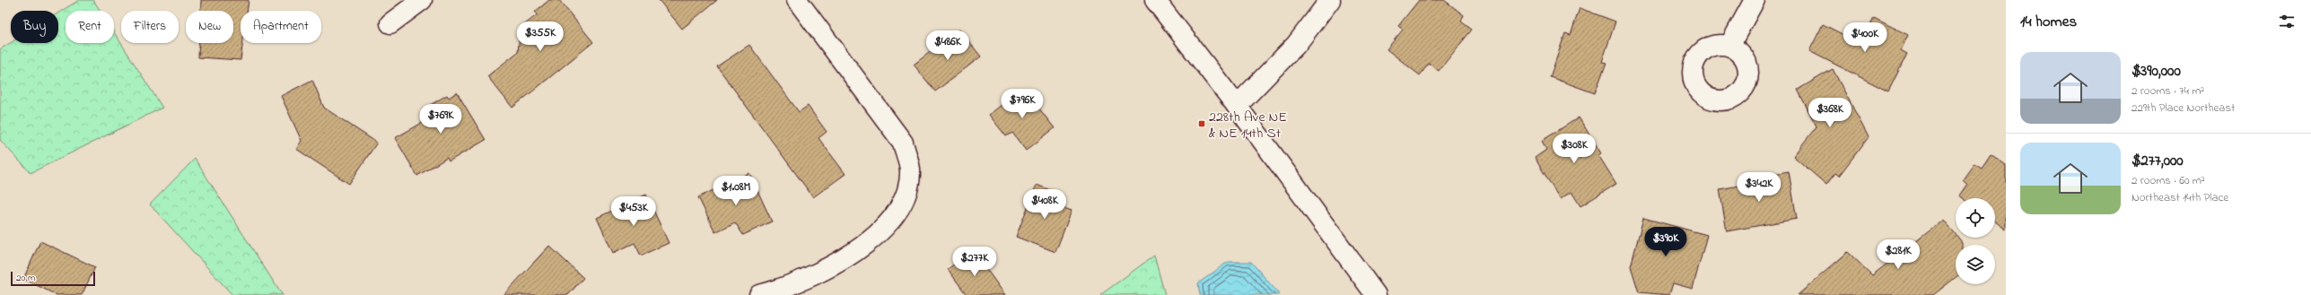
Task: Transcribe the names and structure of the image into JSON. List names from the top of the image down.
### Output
{
  "places": {
    "transit": ["228th Ave NE & NE 14th St"]
  },
  "scale_bar": "20 m",
  "page": {
    "heading": "14 homes",
    "chip": [
      "Buy",
      "Rent",
      "Filters",
      "New",
      "Apartment"
    ],
    "price": [
      "$355K",
      "$400K",
      "$486K",
      "$796K",
      "$368K",
      "$769K",
      "$308K",
      "$342K",
      "$1.08M",
      "$408K",
      "$453K",
      "$390K",
      "$281K",
      "$277K"
    ],
    "list": [
      {
        "name": "$390,000",
        "note": "2 rooms · 74 m² · 229th Place Northeast"
      },
      {
        "name": "$277,000",
        "note": "2 rooms · 60 m² · Northeast 14th Place"
      }
    ],
    "scale": "20 m"
  }
}
